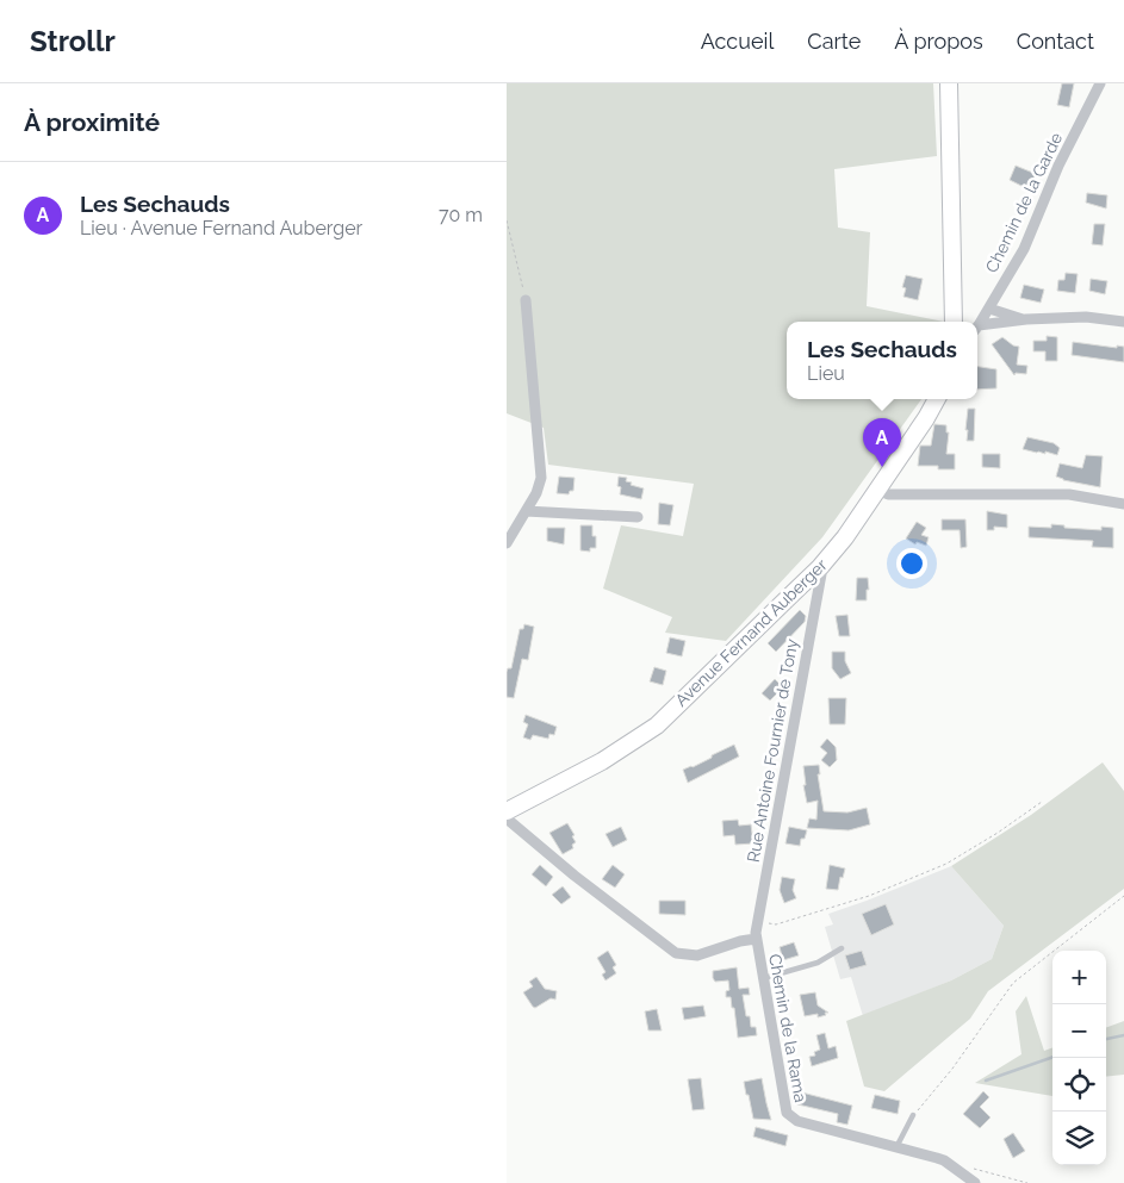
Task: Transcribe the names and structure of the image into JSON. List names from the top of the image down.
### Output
{
  "streets": {
    "main road": ["Avenue Fernand Auberger"],
    "street": ["Chemin de la Garde", "Rue Antoine Fournier de Tony", "Chemin de la Rama"]
  },
  "crossings": [
    ["Avenue Fernand Auberger", "Rue Antoine Fournier de Tony"],
    ["Rue Antoine Fournier de Tony", "Chemin de la Rama"]
  ],
  "page": {
    "header": "Strollr",
    "nav": [
      "Accueil",
      "Carte",
      "À propos",
      "Contact"
    ],
    "heading": "À proximité",
    "list": [
      {
        "mark": "A",
        "name": "Les Sechauds",
        "note": "Lieu · Avenue Fernand Auberger",
        "value": "70 m"
      }
    ],
    "popup": ["Les Sechauds", "Lieu"],
    "pins": "A",
    "map_buttons": ["+", "−"]
  }
}
